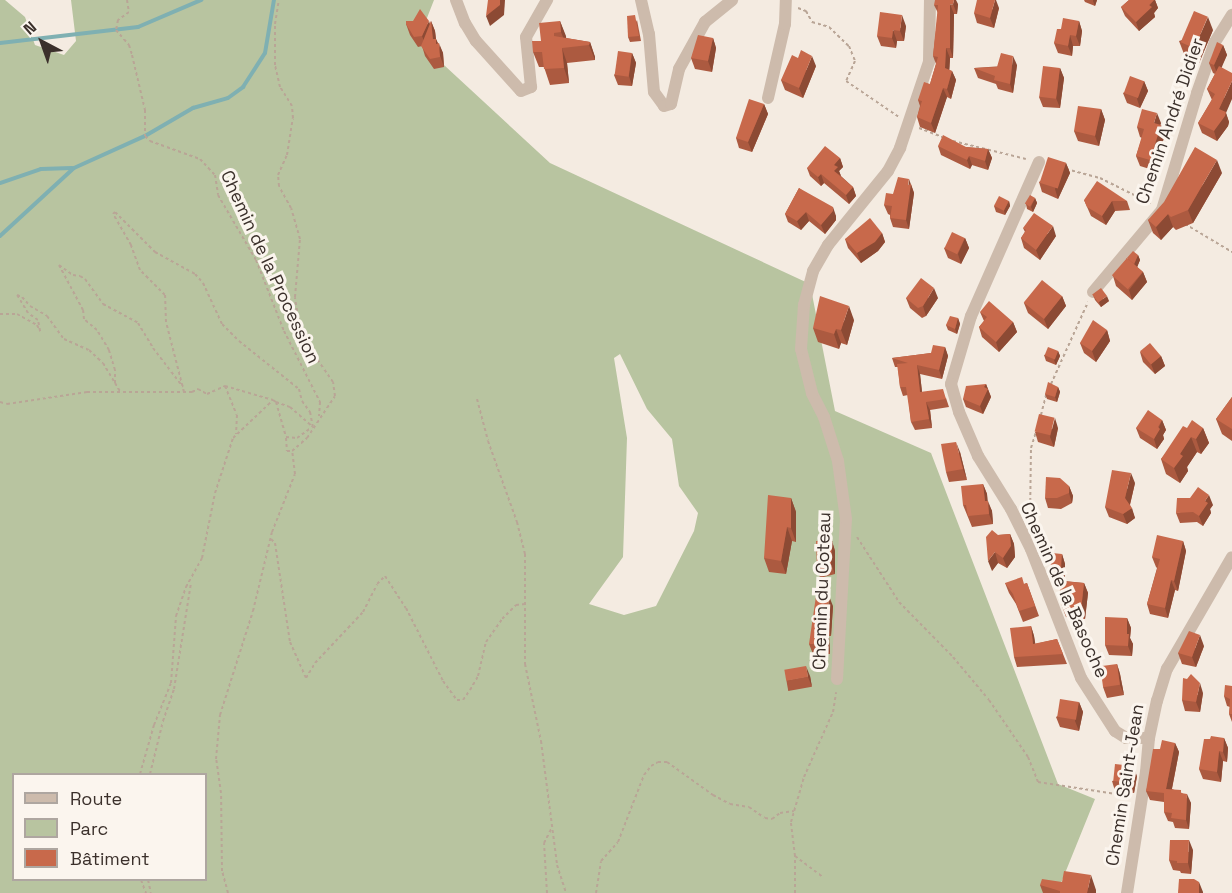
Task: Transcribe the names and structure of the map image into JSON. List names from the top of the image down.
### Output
{
  "streets": {
    "street": [
      "Chemin André Didier",
      "Chemin de la Basoche",
      "Chemin du Coteau",
      "Chemin Saint-Jean"
    ],
    "path": ["Chemin de la Procession"]
  },
  "crossings": [
    ["Chemin de la Basoche", "Chemin Saint-Jean"]
  ],
  "legend": ["Route", "Parc", "Bâtiment"],
  "north": "top left"
}
